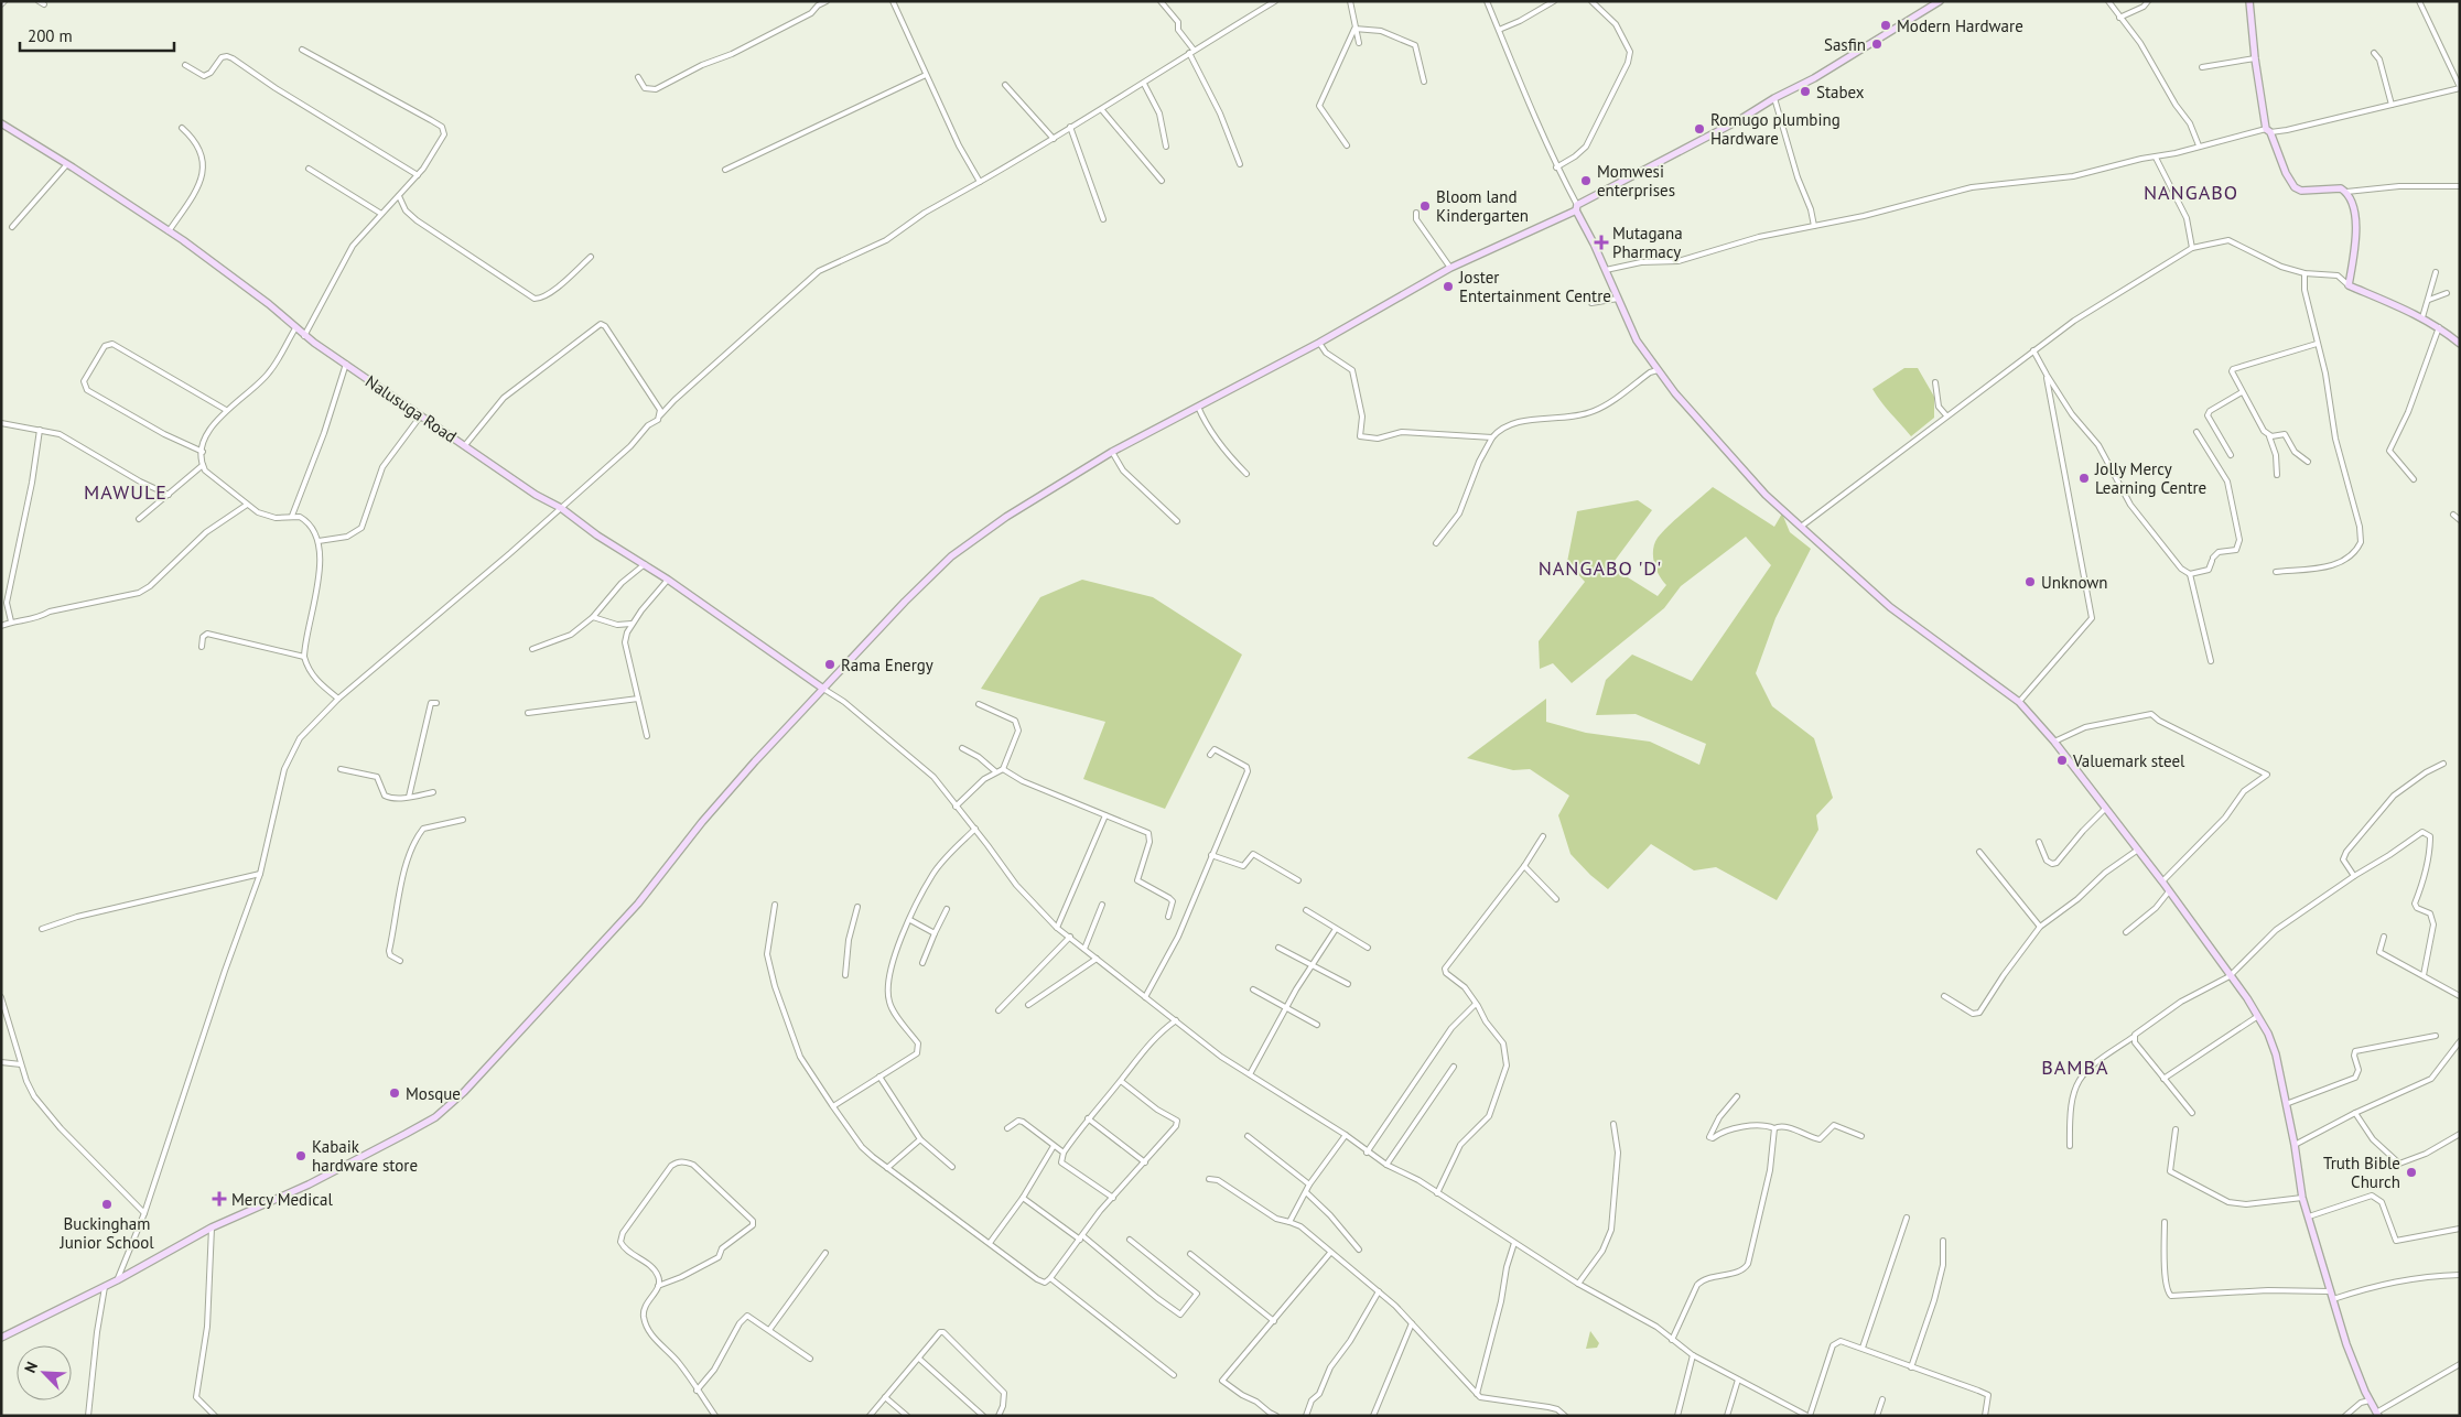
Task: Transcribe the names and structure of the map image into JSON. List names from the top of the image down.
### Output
{
  "streets": {
    "street": ["Nalusuga Road"]
  },
  "districts": [
    "NANGABO",
    "MAWULE",
    "NANGABO 'D'",
    "BAMBA"
  ],
  "places": {
    "other": [
      "Modern Hardware",
      "Sasfin",
      "Stabex",
      "Romugo plumbing Hardware",
      "Momwesi enterprises",
      "Bloom land Kindergarten",
      "Joster Entertainment Centre",
      "Jolly Mercy Learning Centre",
      "Unknown",
      "Rama Energy",
      "Valuemark steel",
      "Mosque",
      "Kabaik hardware store",
      "Truth Bible Church",
      "Buckingham Junior School"
    ],
    "health": ["Mutagana Pharmacy", "Mercy Medical"]
  },
  "scale_bar": "200 m",
  "north": "top left"
}
